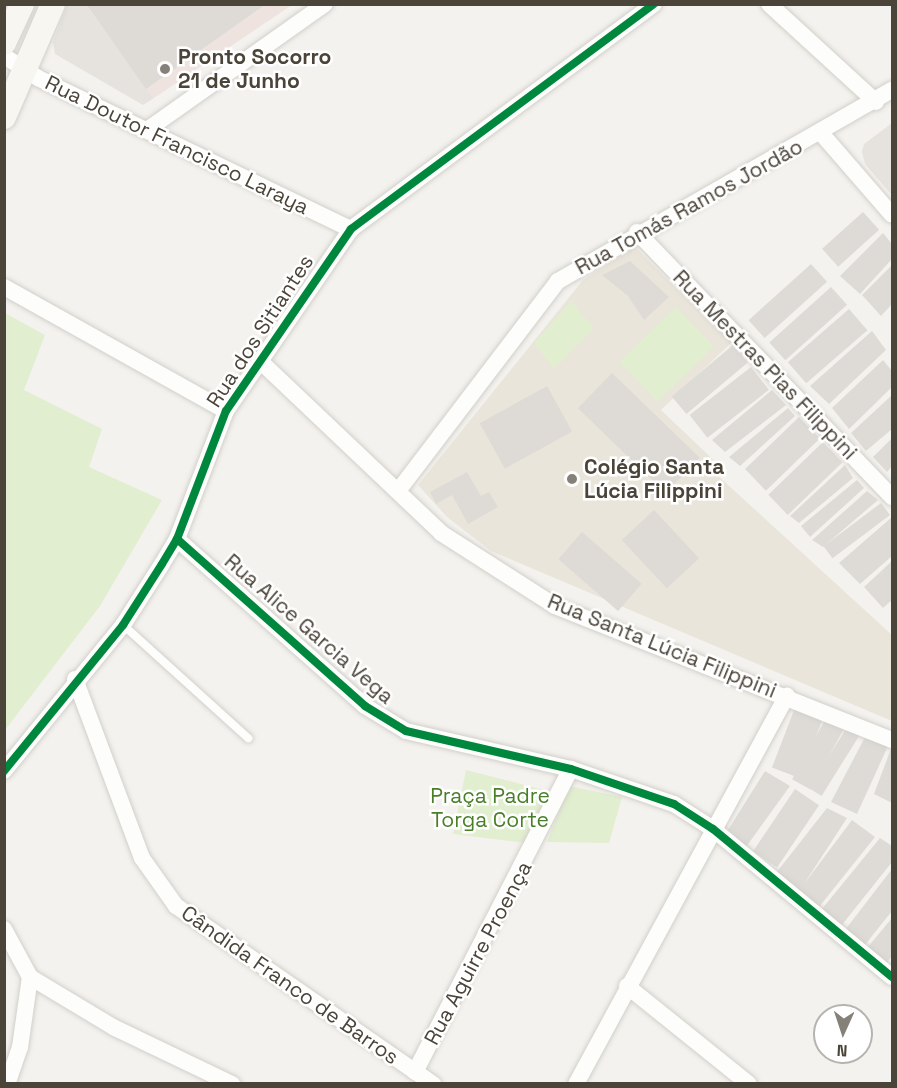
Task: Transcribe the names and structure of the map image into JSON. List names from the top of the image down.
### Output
{
  "streets": {
    "street": [
      "Rua Doutor Francisco Laraya",
      "Rua Tomás Ramos Jordão",
      "Rua dos Sitiantes",
      "Rua Mestras Pias Filippini",
      "Rua Alice Garcia Vega",
      "Rua Santa Lúcia Filippini",
      "Rua Aguirre Proença",
      "Cândida Franco de Barros"
    ]
  },
  "crossings": [
    ["Rua Doutor Francisco Laraya", "Rua dos Sitiantes"],
    ["Rua Tomás Ramos Jordão", "Rua Mestras Pias Filippini"],
    ["Rua Tomás Ramos Jordão", "Rua Santa Lúcia Filippini"],
    ["Rua dos Sitiantes", "Rua Alice Garcia Vega"],
    ["Rua dos Sitiantes", "Rua Santa Lúcia Filippini"],
    ["Rua dos Sitiantes", "Cândida Franco de Barros"],
    ["Rua Alice Garcia Vega", "Rua Aguirre Proença"],
    ["Rua Aguirre Proença", "Cândida Franco de Barros"]
  ],
  "parks": ["Praça Padre Torga Corte"],
  "places": ["Pronto Socorro 21 de Junho", "Colégio Santa Lúcia Filippini"],
  "north": "bottom"
}
